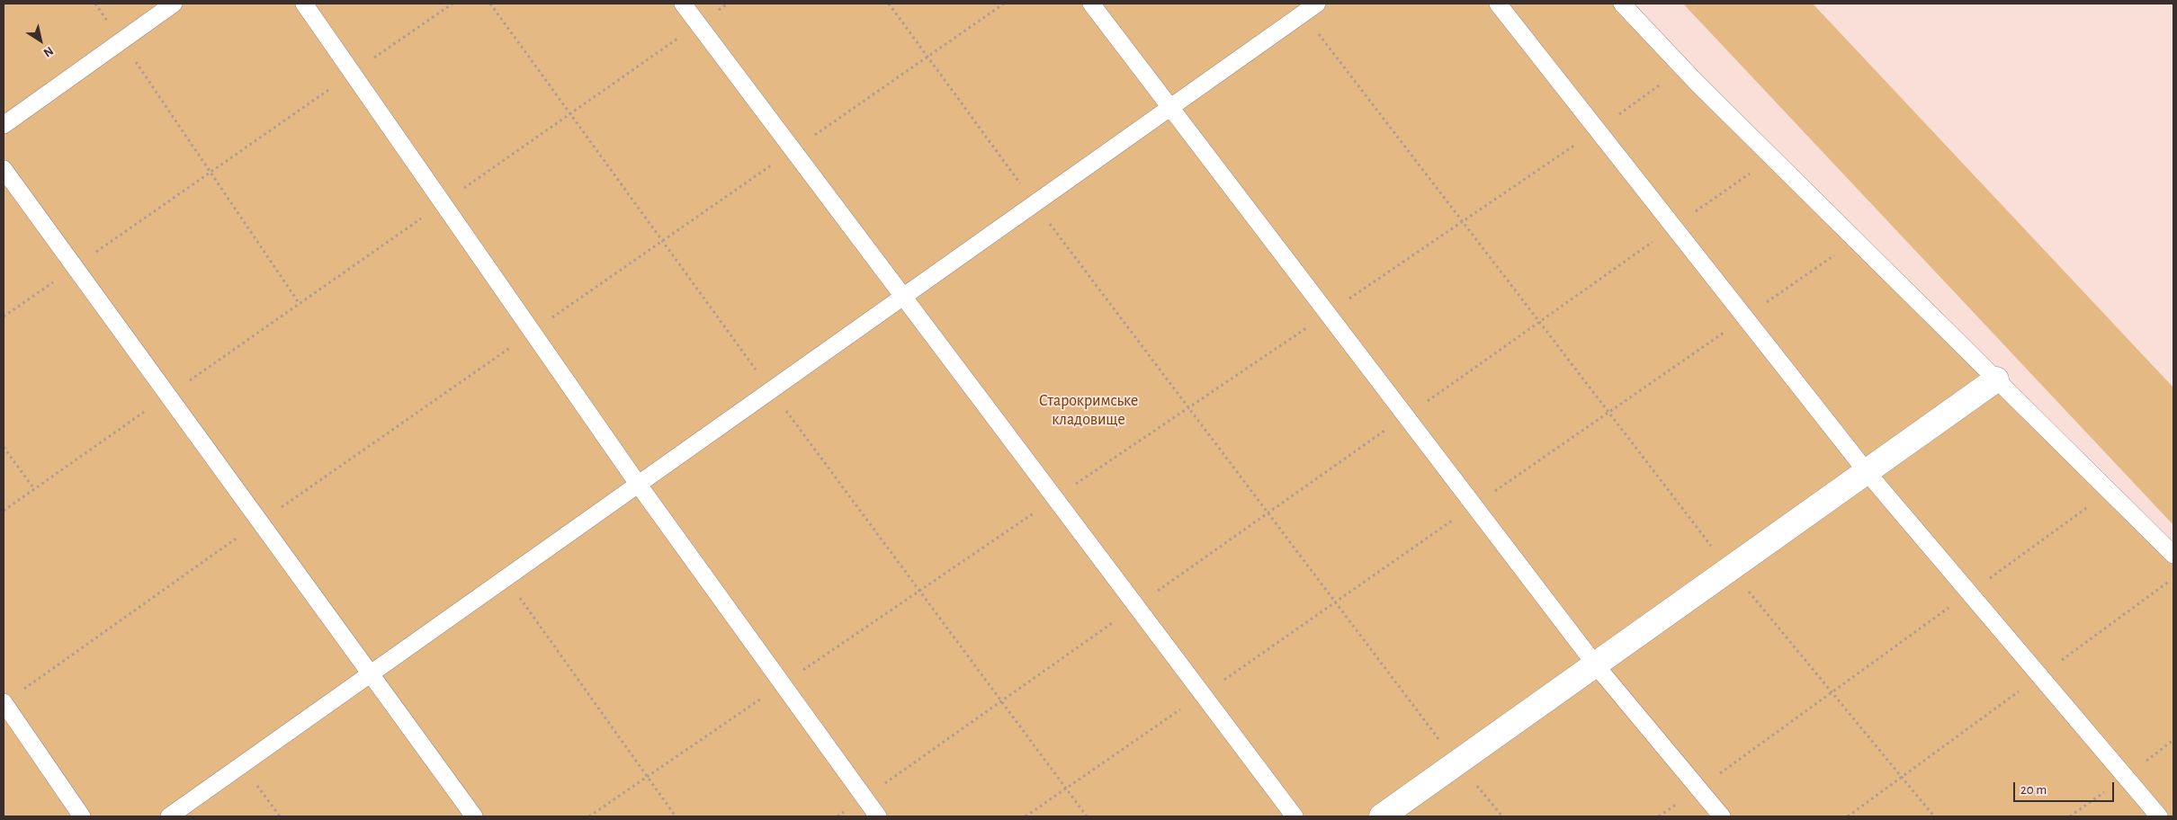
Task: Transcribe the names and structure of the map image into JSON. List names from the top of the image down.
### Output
{
  "parks": ["Старокримське кладовище"],
  "scale_bar": "20 m",
  "north": "bottom right"
}
